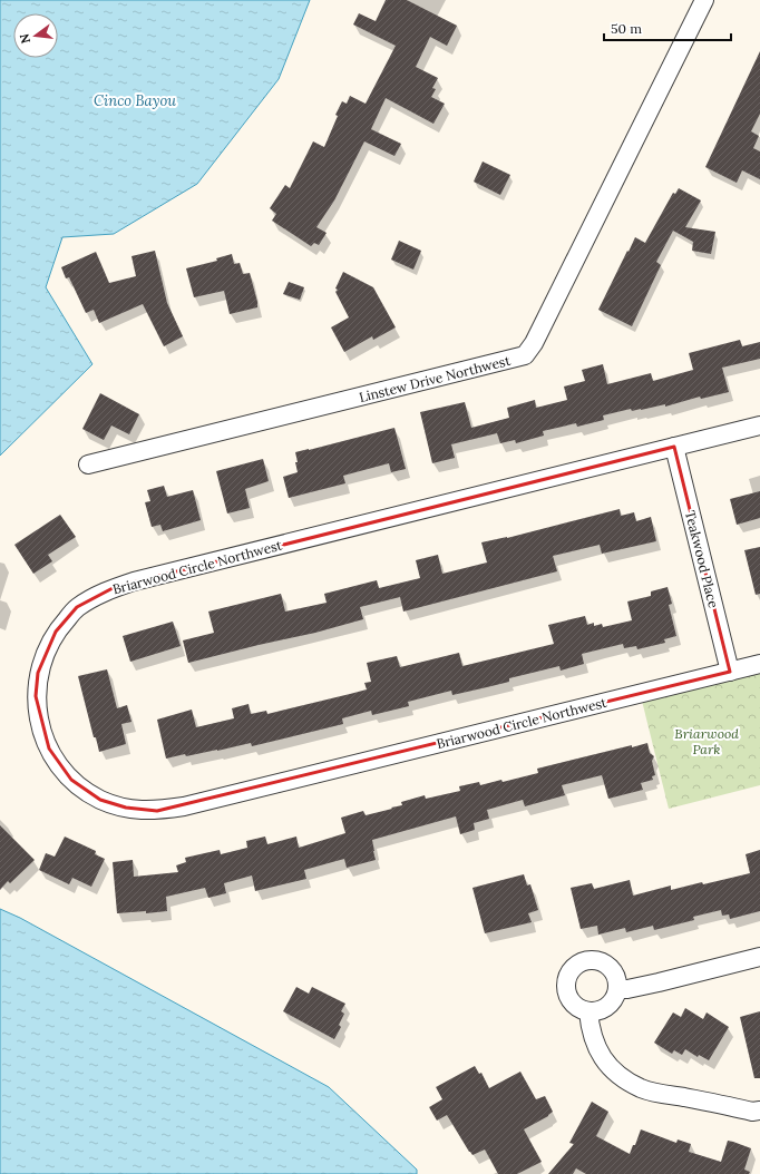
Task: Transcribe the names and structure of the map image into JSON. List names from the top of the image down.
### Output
{
  "streets": {
    "street": ["Linstew Drive Northwest", "Teakwood Place", "Briarwood Circle Northwest"]
  },
  "crossings": [
    ["Teakwood Place", "Briarwood Circle Northwest"]
  ],
  "water": ["Cinco Bayou"],
  "parks": ["Briarwood Park"],
  "scale_bar": "50 m",
  "north": "left"
}
